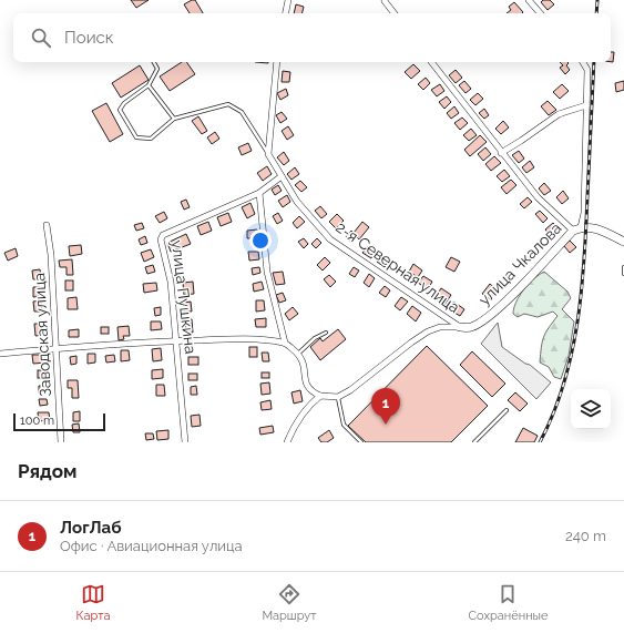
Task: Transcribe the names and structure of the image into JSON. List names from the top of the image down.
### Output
{
  "streets": {
    "street": [
      "улица Чкалова",
      "2-я Северная улица",
      "улица Пушкина",
      "Заводская улица"
    ]
  },
  "crossings": [
    ["улица Чкалова", "2-я Северная улица"]
  ],
  "scale_bar": "100 m",
  "page": {
    "search": "Поиск",
    "pins": "1",
    "scale": "100 m",
    "heading": "Рядом",
    "list": [
      {
        "mark": "1",
        "name": "ЛогЛаб",
        "note": "Офис · Авиационная улица",
        "value": "240 m"
      }
    ],
    "nav": ["Карта", "Маршрут", "Сохранённые"]
  }
}
